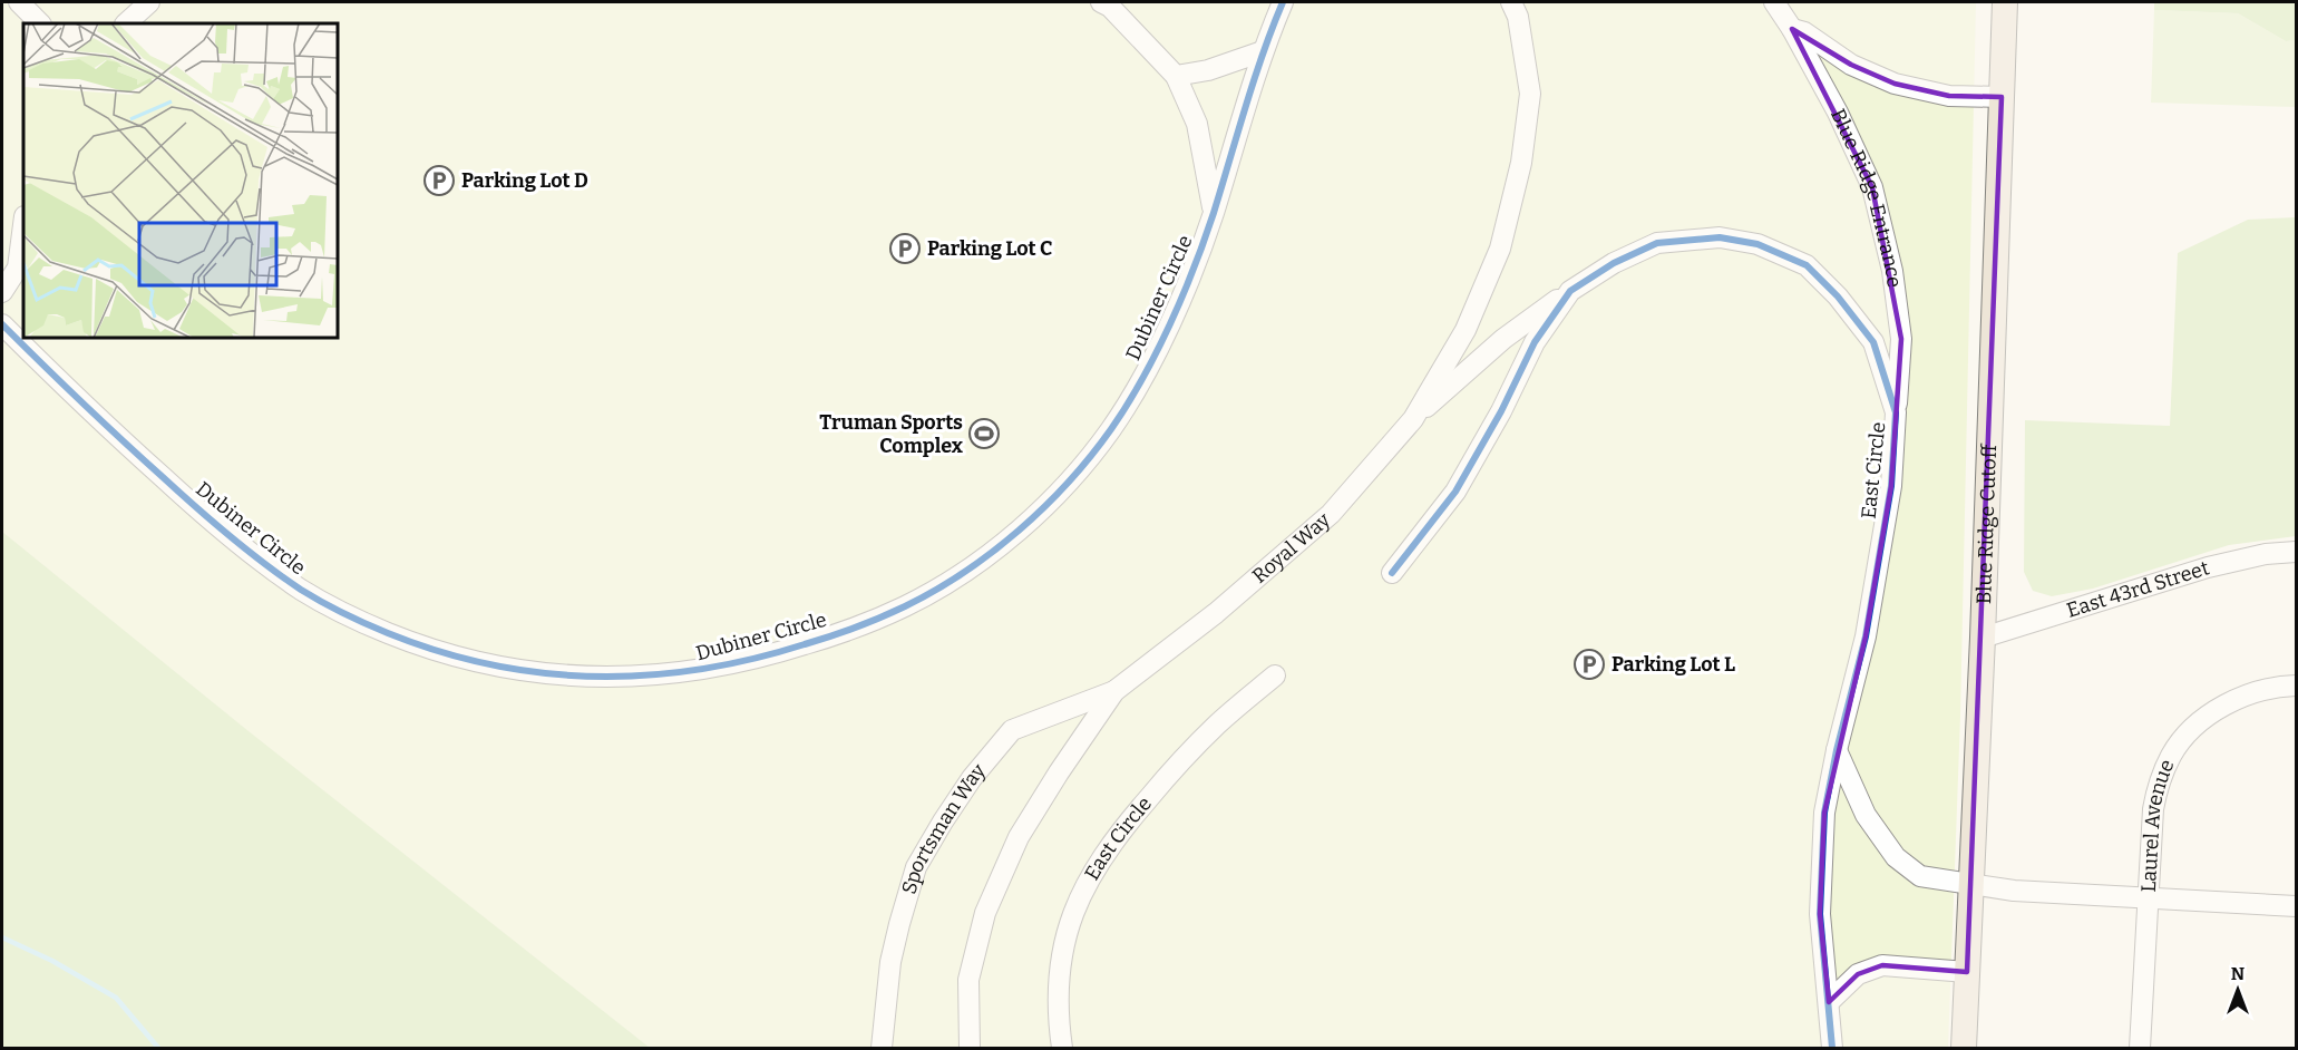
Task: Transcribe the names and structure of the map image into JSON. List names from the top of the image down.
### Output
{
  "streets": {
    "main road": ["Blue Ridge Cutoff"],
    "street": [
      "Blue Ridge Entrance",
      "Dubiner Circle",
      "East Circle",
      "Royal Way",
      "East 43rd Street",
      "Laurel Avenue",
      "Sportsman Way"
    ]
  },
  "crossings": [
    ["Blue Ridge Entrance", "East Circle"],
    ["East Circle", "Royal Way"],
    ["Blue Ridge Cutoff", "East 43rd Street"],
    ["Royal Way", "Sportsman Way"]
  ],
  "places": {
    "parking": ["Parking Lot D", "Parking Lot C", "Parking Lot L"],
    "sports": ["Truman Sports Complex"]
  },
  "north": "top"
}
